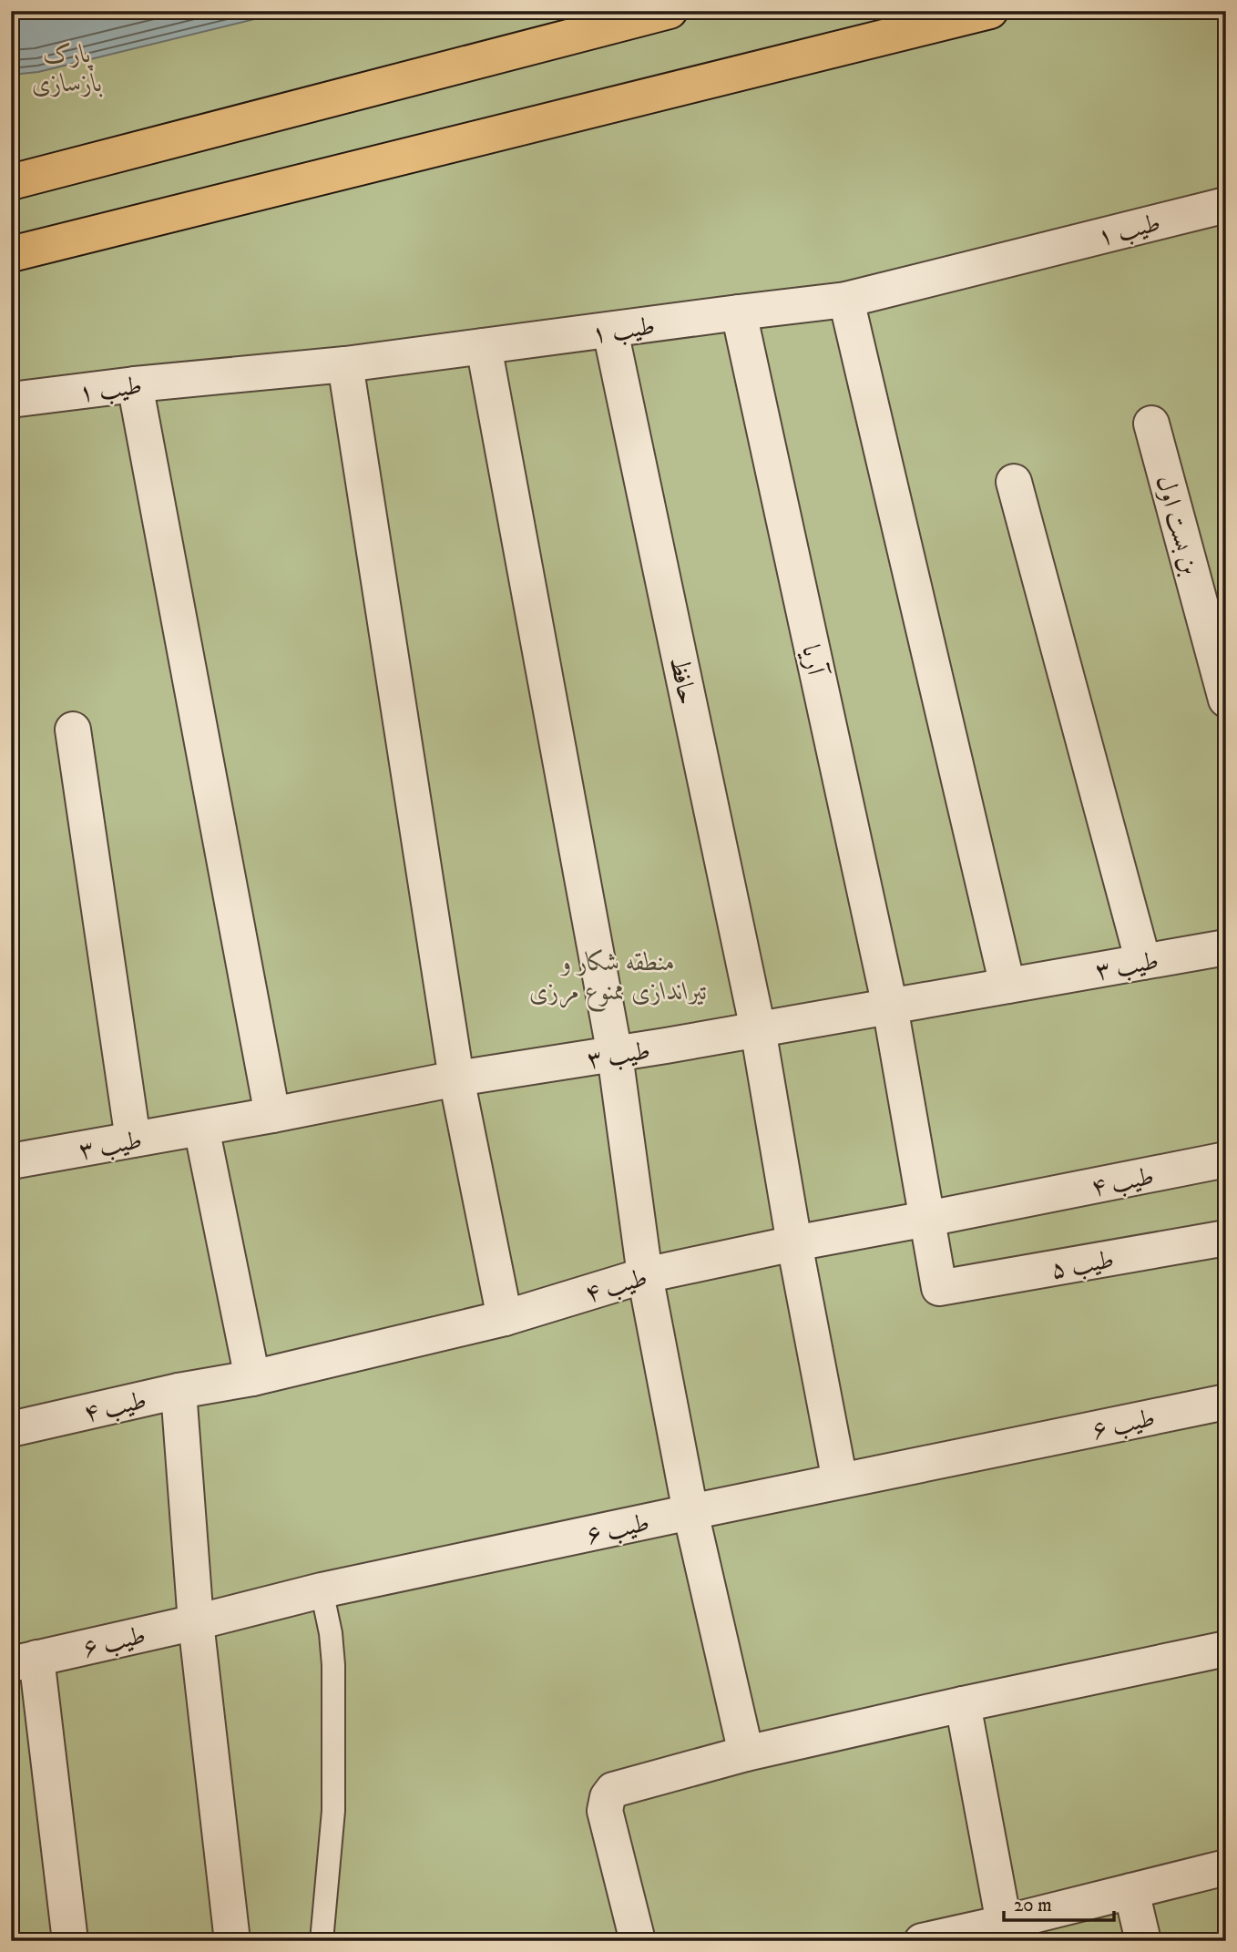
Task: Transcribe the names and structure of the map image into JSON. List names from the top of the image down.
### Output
{
  "streets": {
    "street": [
      "طیب ۱",
      "بن بست اول",
      "آریا",
      "حافظ",
      "طیب ۳",
      "طیب ۴",
      "طیب ۵",
      "طیب ۶"
    ]
  },
  "crossings": [
    ["طیب ۱", "آریا"],
    ["طیب ۱", "حافظ"],
    ["آریا", "طیب ۳"],
    ["آریا", "طیب ۴"],
    ["آریا", "طیب ۵"],
    ["حافظ", "طیب ۳"],
    ["حافظ", "طیب ۴"],
    ["حافظ", "طیب ۶"]
  ],
  "parks": ["پارک بازسازی", "منطقه شکار و تیراندازی ممنوع مرزی"],
  "scale_bar": "20 m"
}
